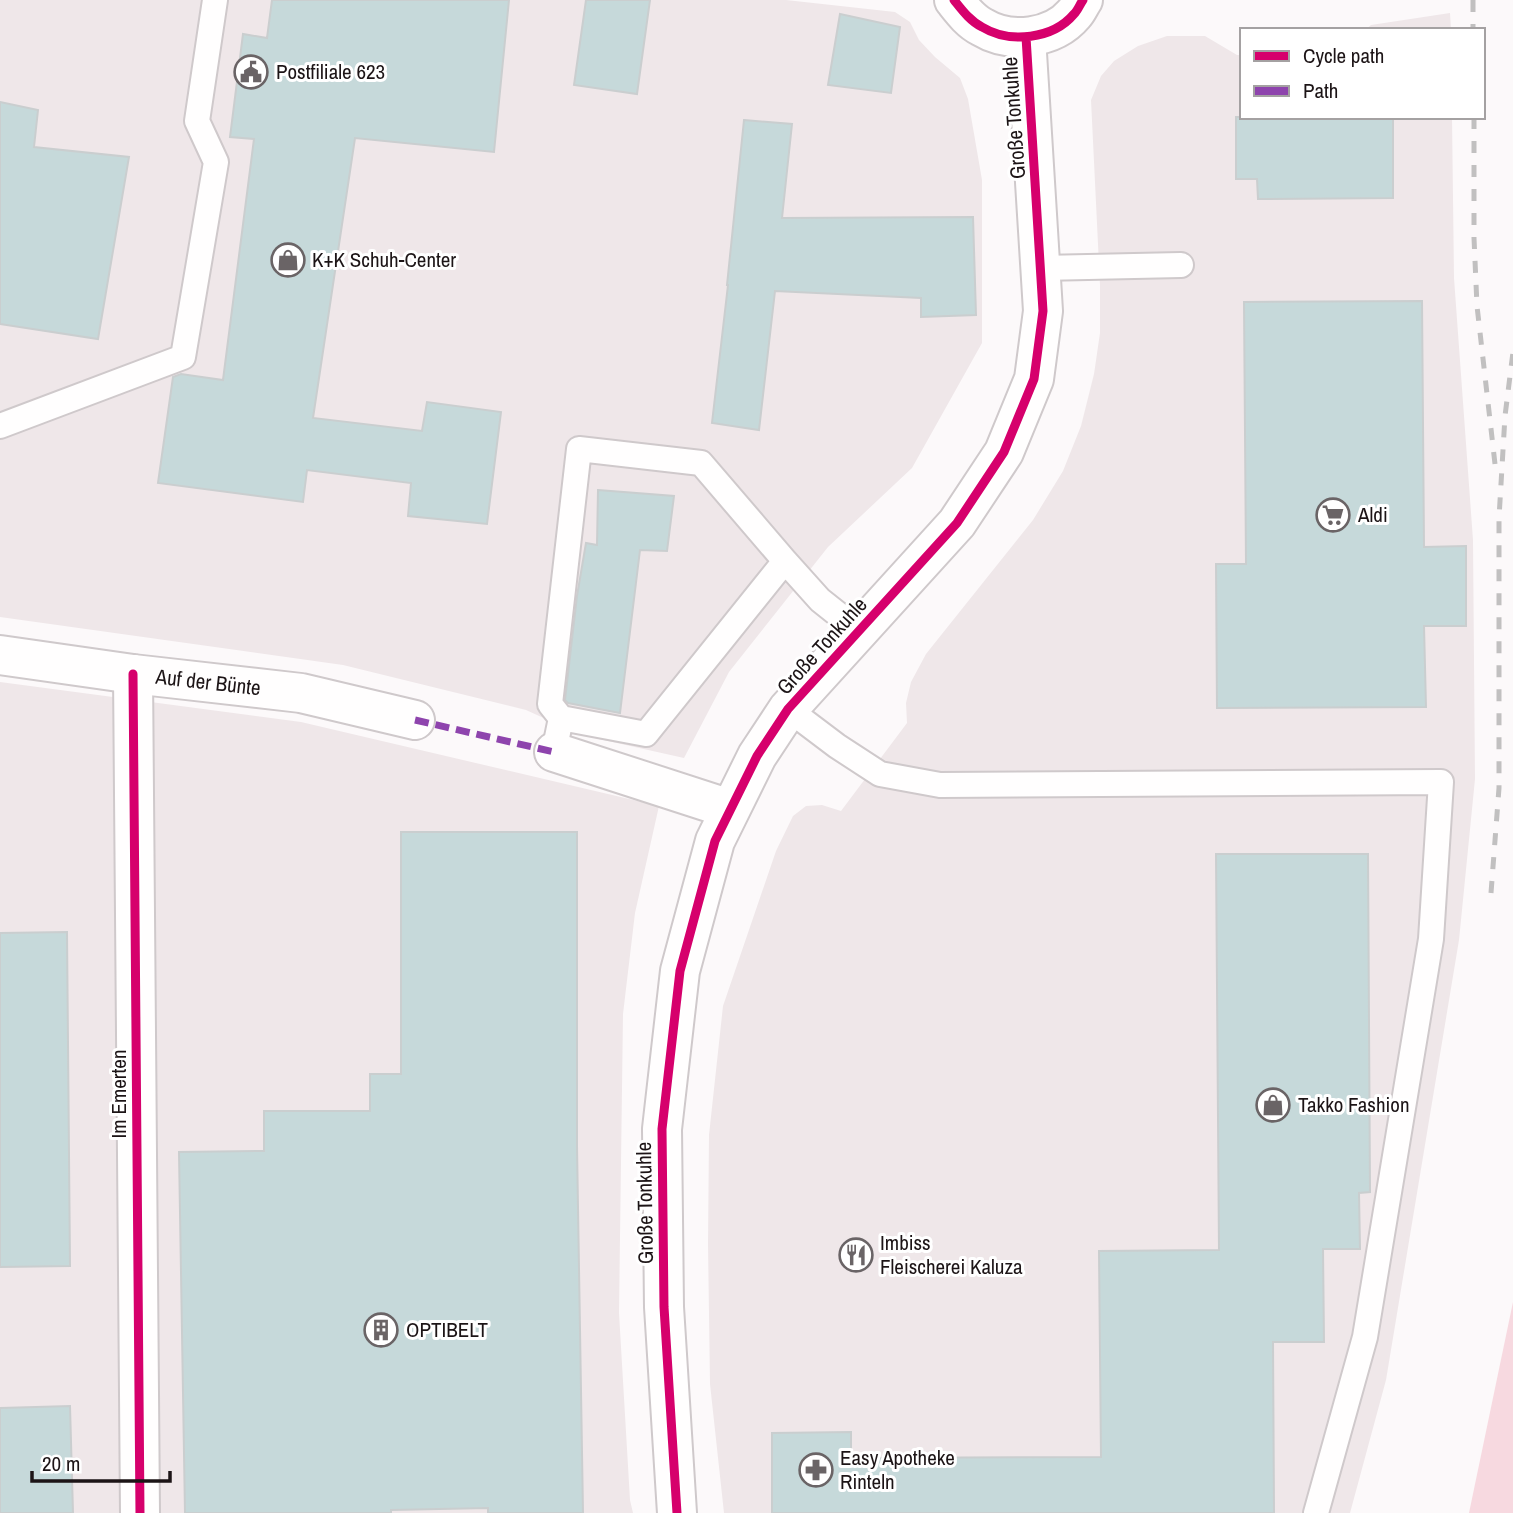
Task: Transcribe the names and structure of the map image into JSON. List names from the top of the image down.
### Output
{
  "streets": {
    "street": ["Große Tonkuhle", "Auf der Bünte", "Im Emerten"]
  },
  "crossings": [
    ["Auf der Bünte", "Im Emerten"]
  ],
  "places": {
    "public building": ["Postfiliale 623"],
    "shop": ["K+K Schuh-Center", "Takko Fashion"],
    "supermarket": ["Aldi"],
    "restaurant": ["Imbiss Fleischerei Kaluza"],
    "building": ["OPTIBELT"],
    "pharmacy": ["Easy Apotheke Rinteln"]
  },
  "legend": ["Cycle path", "Path"],
  "scale_bar": "20 m"
}
